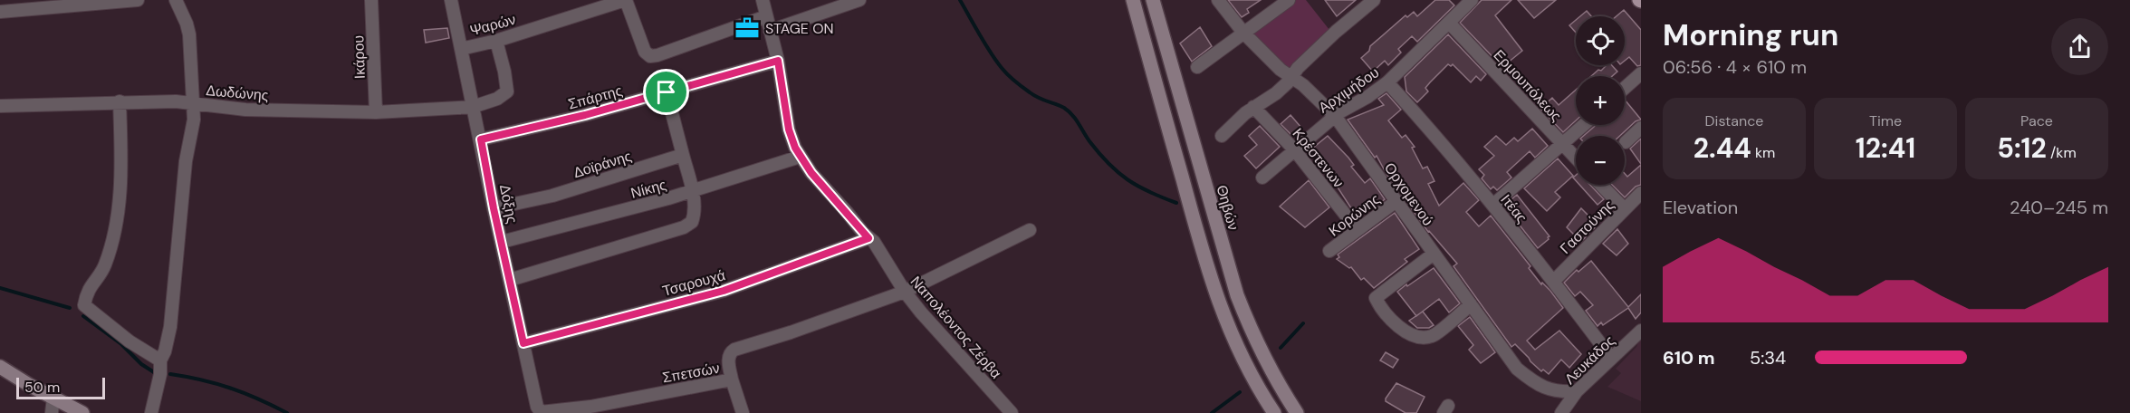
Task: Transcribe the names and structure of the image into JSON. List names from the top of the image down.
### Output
{
  "streets": {
    "main road": ["Θηβών"],
    "street": [
      "Ψαρών",
      "Ικάρου",
      "Ερμουπόλεως",
      "Αρχιμήδου",
      "Δωδώνης",
      "Σπάρτης",
      "Κρέστενων",
      "Δοϊράνης",
      "Νίκης",
      "Ορχομενού",
      "Δόξης",
      "Ιτέας",
      "Κορώνης",
      "Γαστούνης",
      "Τσαρουχά",
      "Ναπολέοντος Ζέρβα",
      "Λευκάδος",
      "Σπετσών"
    ]
  },
  "crossings": [
    ["Ψαρών", "Δωδώνης"],
    ["Ψαρών", "Δόξης"],
    ["Ικάρου", "Δωδώνης"],
    ["Ερμουπόλεως", "Αρχιμήδου"],
    ["Αρχιμήδου", "Κρέστενων"],
    ["Αρχιμήδου", "Ορχομενού"],
    ["Αρχιμήδου", "Ιτέας"],
    ["Δωδώνης", "Δόξης"],
    ["Σπάρτης", "Δόξης"],
    ["Σπάρτης", "Ναπολέοντος Ζέρβα"],
    ["Κρέστενων", "Κορώνης"],
    ["Δοϊράνης", "Δόξης"],
    ["Νίκης", "Δόξης"],
    ["Νίκης", "Ναπολέοντος Ζέρβα"],
    ["Ορχομενού", "Κορώνης"],
    ["Ορχομενού", "Λευκάδος"],
    ["Δόξης", "Τσαρουχά"],
    ["Δόξης", "Σπετσών"],
    ["Ιτέας", "Γαστούνης"],
    ["Ιτέας", "Λευκάδος"],
    ["Τσαρουχά", "Ναπολέοντος Ζέρβα"],
    ["Ναπολέοντος Ζέρβα", "Σπετσών"]
  ],
  "places": {
    "office": ["STAGE ON"]
  },
  "scale_bar": "50 m",
  "page": {
    "heading": ["Morning run", "06:56 · 4 × 610 m"],
    "map_buttons": ["+", "−"],
    "stats": [
      ["Distance", "2.44 km"],
      ["Time", "12:41"],
      ["Pace", "5:12 /km"]
    ],
    "chart": ["Elevation", "240–245 m"],
    "list": [
      {
        "name": "610 m",
        "note": "5:34"
      }
    ],
    "scale": "50 m"
  }
}
